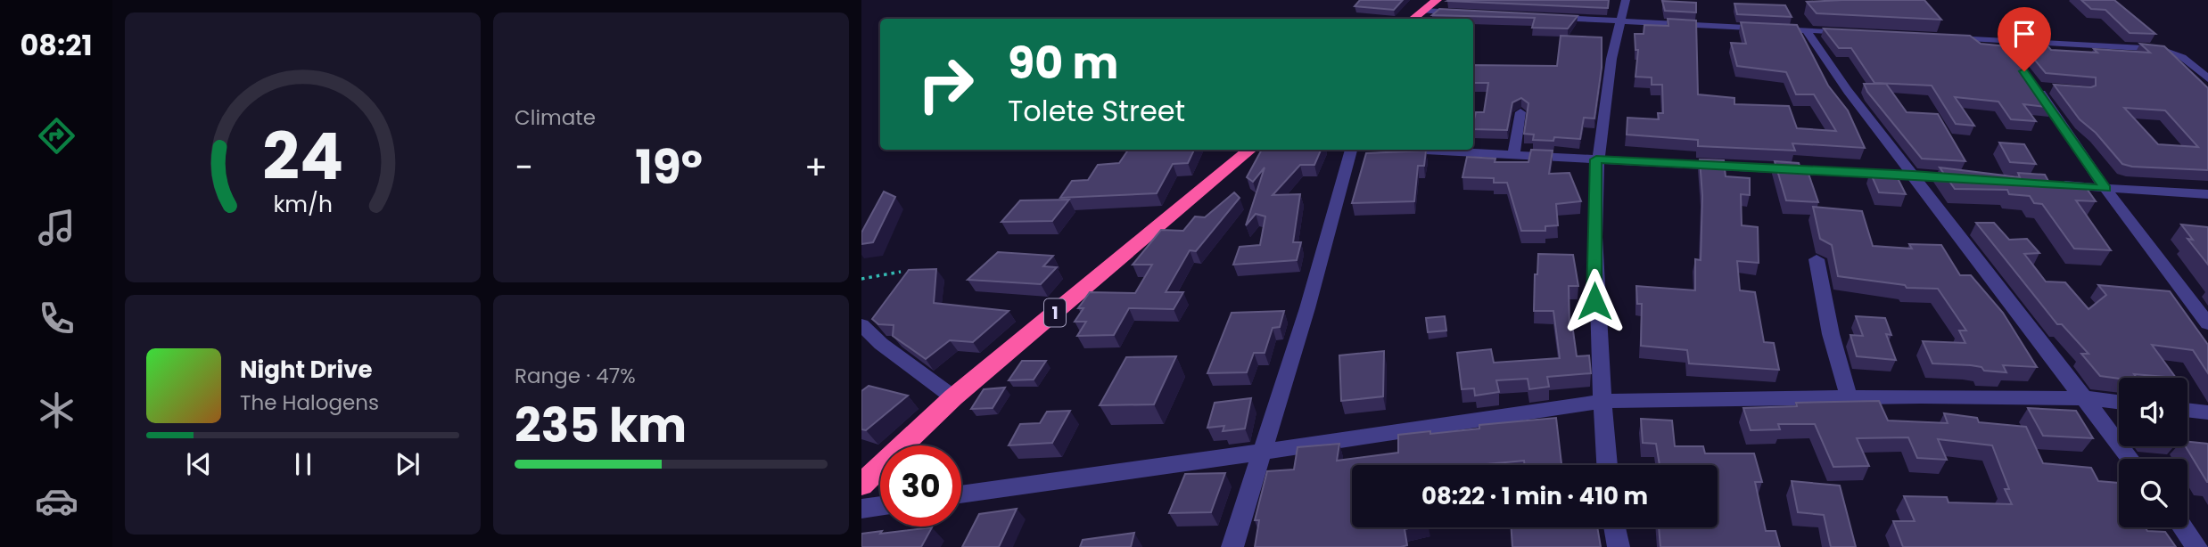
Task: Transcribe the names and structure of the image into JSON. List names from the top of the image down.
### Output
{
  "streets": {
    "highway": ["1"]
  },
  "page": {
    "tabs": "08:21",
    "tile": [
      "Climate",
      ["Range · 47%", "235 km"]
    ],
    "turn": ["90 m", "Tolete Street"],
    "heat": ["−", "19°", "+"],
    "song": ["Night Drive", "The Halogens"],
    "limit": "30",
    "trip": "08:22 · 1 min · 410 m",
    "gauge": ["24", "km/h"]
  }
}
